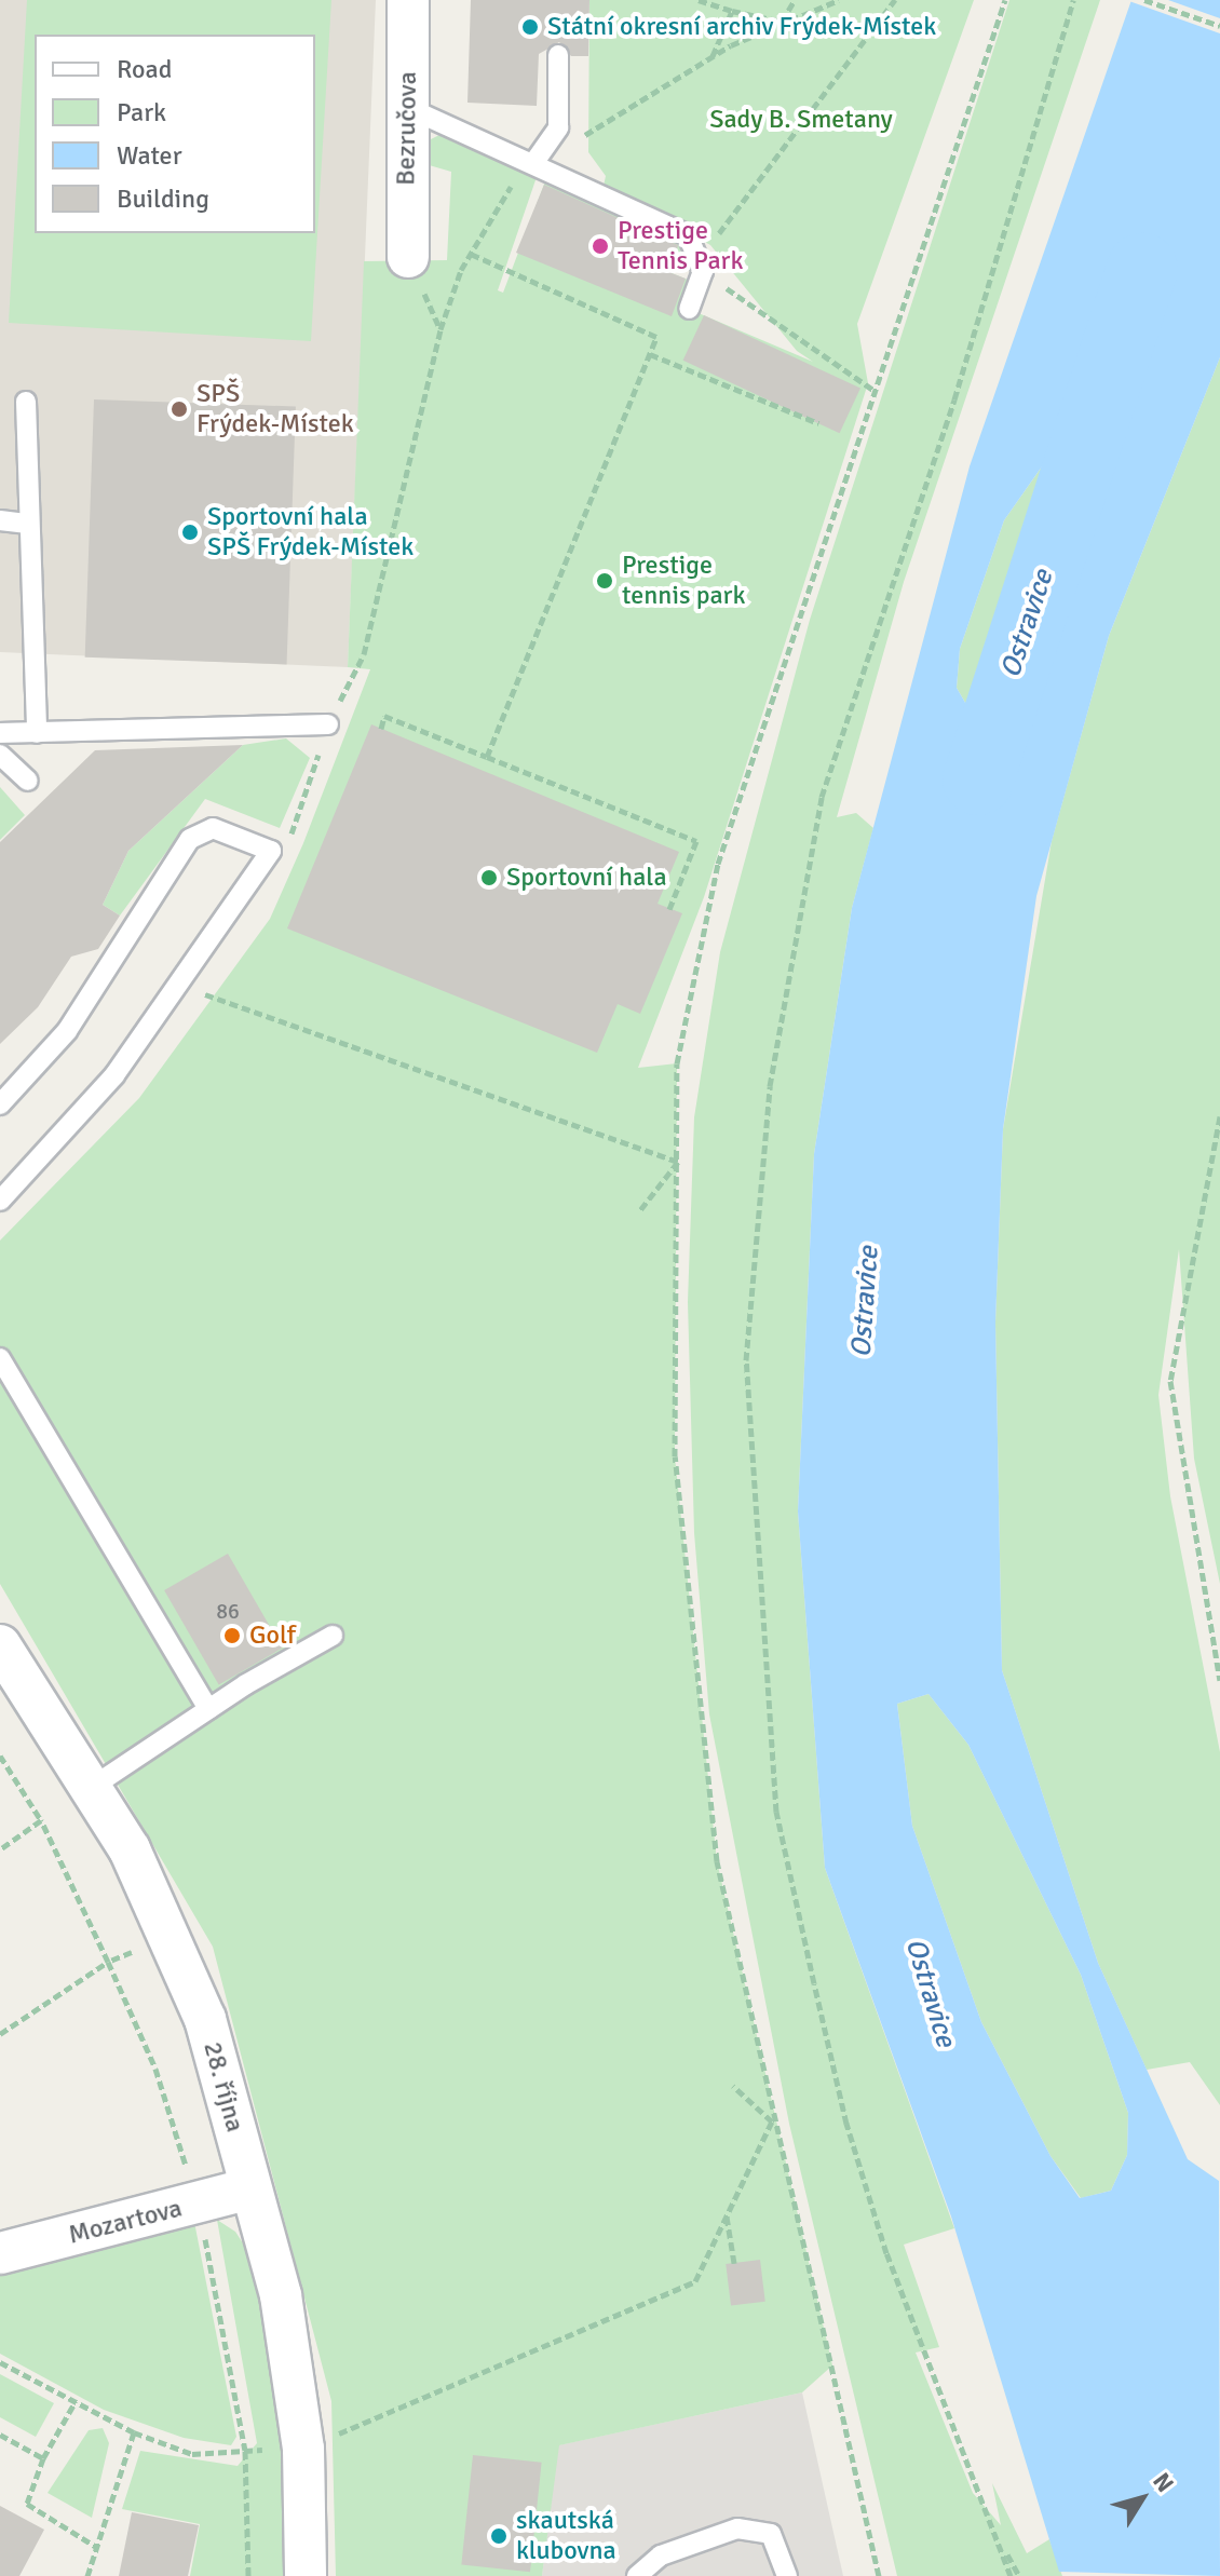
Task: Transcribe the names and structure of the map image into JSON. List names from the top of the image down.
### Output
{
  "streets": {
    "street": ["Bezručova", "28. října", "Mozartova"]
  },
  "crossings": [
    ["28. října", "Mozartova"]
  ],
  "water": ["Ostravice"],
  "parks": ["Sady B. Smetany"],
  "places": [
    "Státní okresní archiv Frýdek-Místek",
    "Prestige Tennis Park",
    "SPŠ Frýdek-Místek",
    "Sportovní hala SPŠ Frýdek-Místek",
    "Prestige tennis park",
    "Sportovní hala",
    "Golf",
    "skautská klubovna"
  ],
  "house_numbers": ["86"],
  "legend": [
    "Road",
    "Park",
    "Water",
    "Building"
  ],
  "north": "top right"
}
